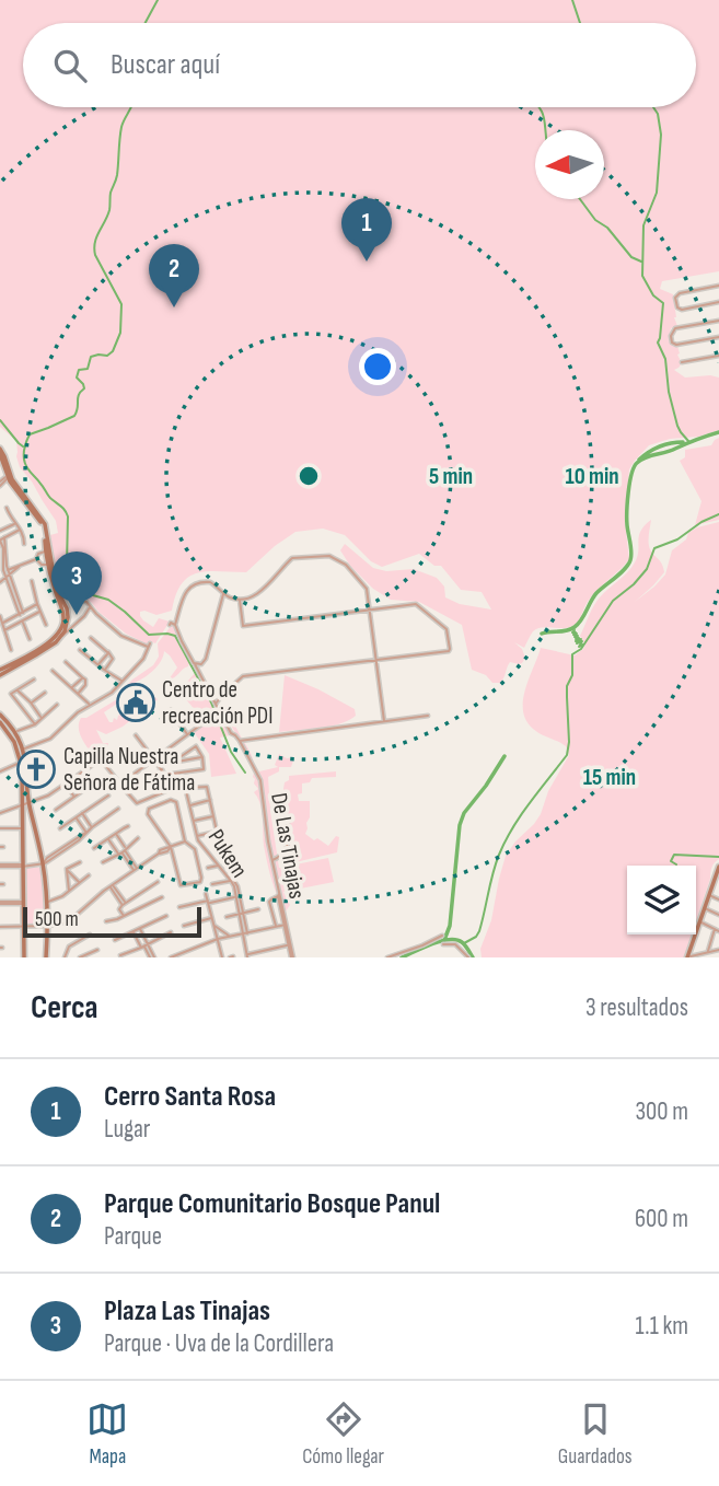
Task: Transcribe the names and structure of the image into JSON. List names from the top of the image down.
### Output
{
  "streets": {
    "street": ["De Las Tinajas", "Pukem"]
  },
  "places": {
    "public building": ["Centro de recreación PDI"],
    "church": ["Capilla Nuestra Señora de Fátima"]
  },
  "scale_bar": "500 m",
  "north": "left",
  "page": {
    "search": "Buscar aquí",
    "pins": ["1", "2", "3"],
    "scale": "500 m",
    "heading": ["Cerca", "3 resultados"],
    "list": [
      {
        "mark": "1",
        "name": "Cerro Santa Rosa",
        "note": "Lugar",
        "value": "300 m"
      },
      {
        "mark": "2",
        "name": "Parque Comunitario Bosque Panul",
        "note": "Parque",
        "value": "600 m"
      },
      {
        "mark": "3",
        "name": "Plaza Las Tinajas",
        "note": "Parque · Uva de la Cordillera",
        "value": "1.1 km"
      }
    ],
    "nav": ["Mapa", "Cómo llegar", "Guardados"]
  },
  "rings": ["5 min", "10 min", "15 min"]
}
